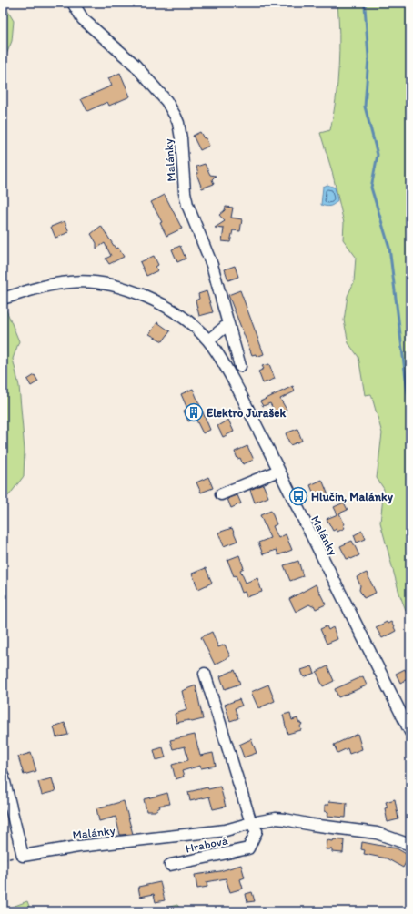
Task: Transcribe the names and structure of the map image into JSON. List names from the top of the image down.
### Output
{
  "streets": {
    "street": ["Malánky", "Hrabová"]
  },
  "crossings": [
    ["Malánky", "Hrabová"]
  ],
  "places": {
    "building": ["Elektro Jurašek"],
    "bus stop": ["Hlučín, Malánky"]
  }
}
